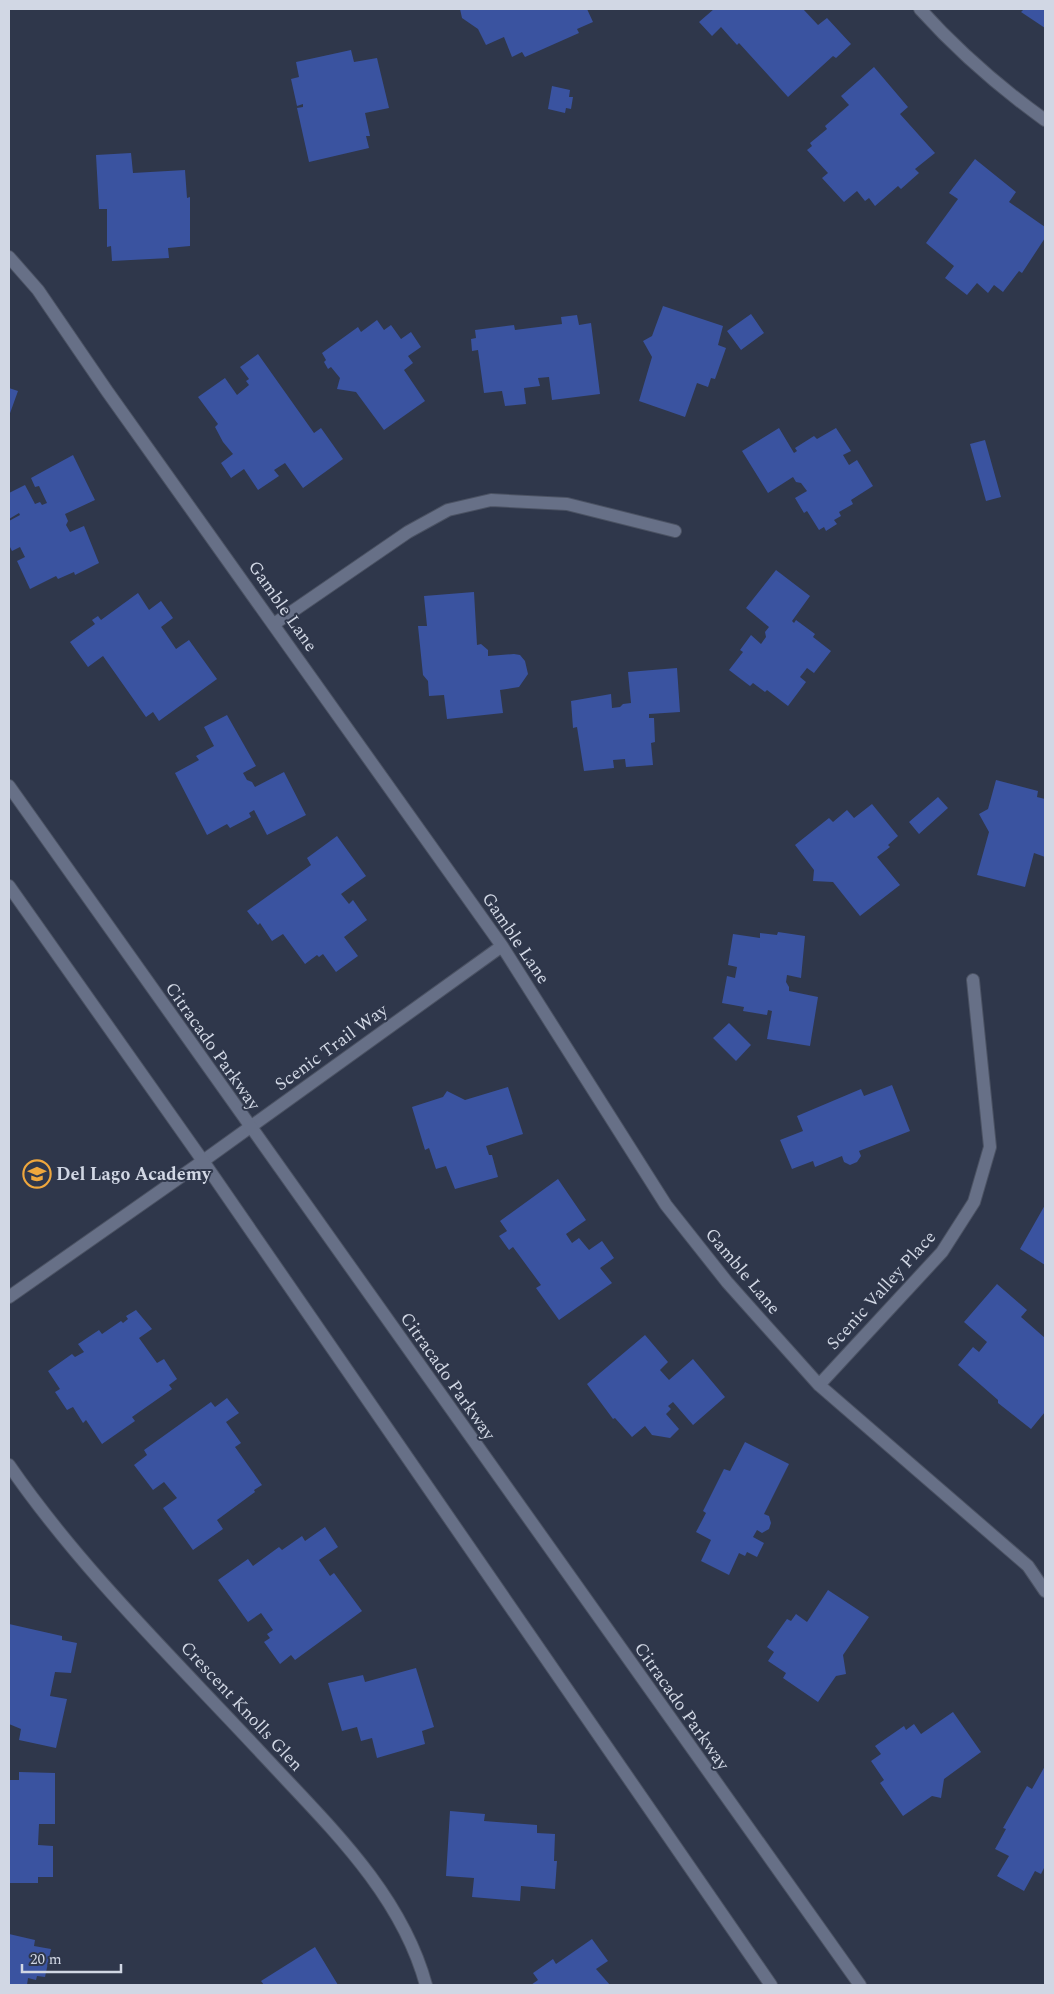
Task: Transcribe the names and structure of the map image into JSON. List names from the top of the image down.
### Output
{
  "streets": {
    "street": [
      "Gamble Lane",
      "Citracado Parkway",
      "Scenic Trail Way",
      "Scenic Valley Place",
      "Crescent Knolls Glen"
    ]
  },
  "crossings": [
    ["Gamble Lane", "Scenic Trail Way"],
    ["Gamble Lane", "Scenic Valley Place"],
    ["Citracado Parkway", "Scenic Trail Way"]
  ],
  "places": {
    "school or university": ["Del Lago Academy"]
  },
  "scale_bar": "20 m"
}
